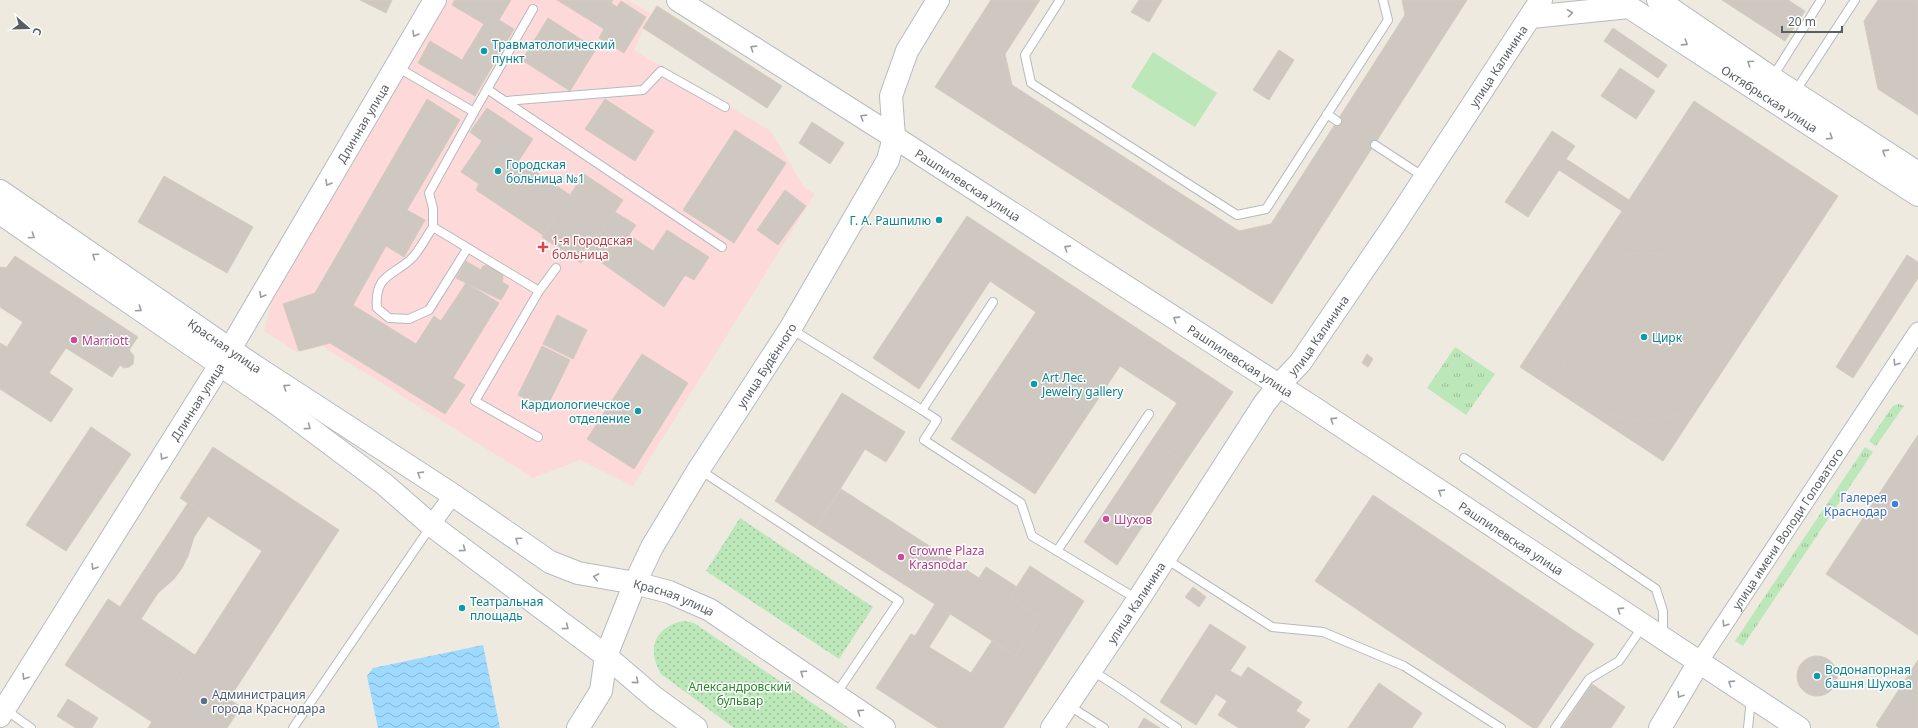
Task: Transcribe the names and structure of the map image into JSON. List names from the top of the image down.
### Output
{
  "streets": {
    "street": [
      "улица Калинина",
      "Октябрьская улица",
      "Длинная улица",
      "Рашпилевская улица",
      "Красная улица",
      "улица Будённого",
      "улица имени Володи Головатого"
    ]
  },
  "crossings": [
    ["улица Калинина", "Рашпилевская улица"],
    ["Длинная улица", "Красная улица"],
    ["Рашпилевская улица", "улица Будённого"],
    ["Рашпилевская улица", "улица имени Володи Головатого"],
    ["Красная улица", "улица Будённого"]
  ],
  "one_way": ["Длинная улица", "Рашпилевская улица", "улица имени Володи Головатого"],
  "parks": ["Александровский бульвар"],
  "places": {
    "other": [
      "Травматологический пункт",
      "Городская больница №1",
      "Г. А. Рашпилю",
      "Цирк",
      "Marriott",
      "Art Лес. Jewelry gallery",
      "Кардиологиечское отделение",
      "Галерея Краснодар",
      "Шухов",
      "Crowne Plaza Krasnodar",
      "Театральная площадь",
      "Водонапорная башня Шухова",
      "Администрация города Краснодара"
    ],
    "health": ["1-я Городская больница"]
  },
  "scale_bar": "20 m",
  "north": "right"
}
